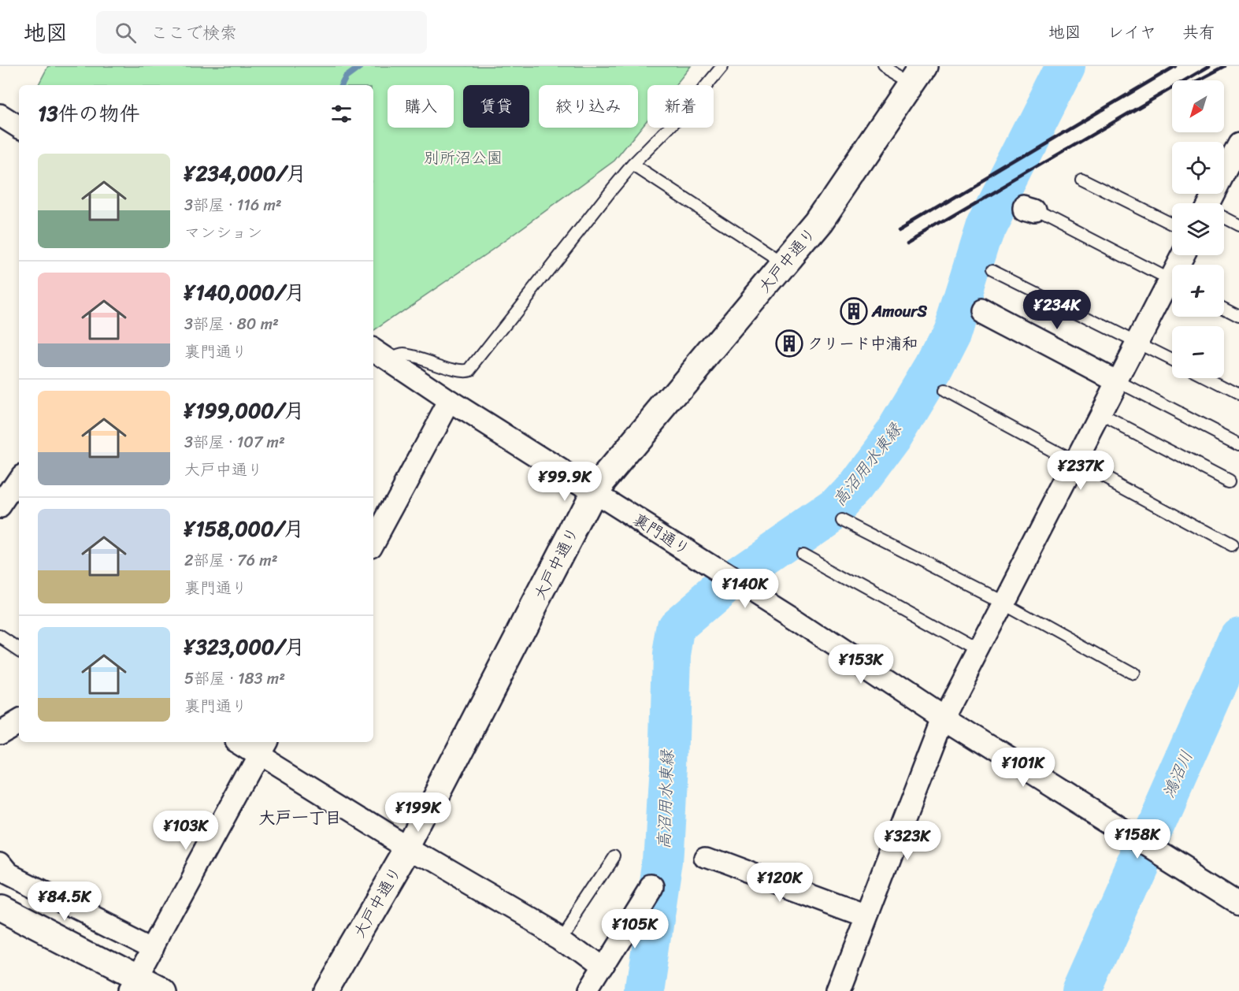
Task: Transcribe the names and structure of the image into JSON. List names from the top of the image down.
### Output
{
  "streets": {
    "street": ["大戸中通り", "裏門通り"]
  },
  "crossings": [
    ["大戸中通り", "裏門通り"]
  ],
  "districts": ["大戸一丁目"],
  "water": ["高沼用水東縁", "鴻沼川"],
  "parks": ["別所沼公園"],
  "places": {
    "building": ["AmourS", "クリード中浦和"]
  },
  "north": "bottom left",
  "page": {
    "header": "地図",
    "search": "ここで検索",
    "nav": ["地図", "レイヤ", "共有"],
    "map_buttons": ["+", "−"],
    "chip": [
      "購入",
      "賃貸",
      "絞り込み",
      "新着"
    ],
    "heading": "13件の物件",
    "list": [
      {
        "name": "¥234,000/月",
        "note": "3部屋 · 116 m² · マンション"
      },
      {
        "name": "¥140,000/月",
        "note": "3部屋 · 80 m² · 裏門通り"
      },
      {
        "name": "¥199,000/月",
        "note": "3部屋 · 107 m² · 大戸中通り"
      },
      {
        "name": "¥158,000/月",
        "note": "2部屋 · 76 m² · 裏門通り"
      },
      {
        "name": "¥323,000/月",
        "note": "5部屋 · 183 m² · 裏門通り"
      }
    ],
    "price": [
      "¥234K",
      "¥237K",
      "¥99.9K",
      "¥140K",
      "¥153K",
      "¥101K",
      "¥199K",
      "¥103K",
      "¥158K",
      "¥323K",
      "¥120K",
      "¥84.5K",
      "¥105K"
    ]
  }
}
